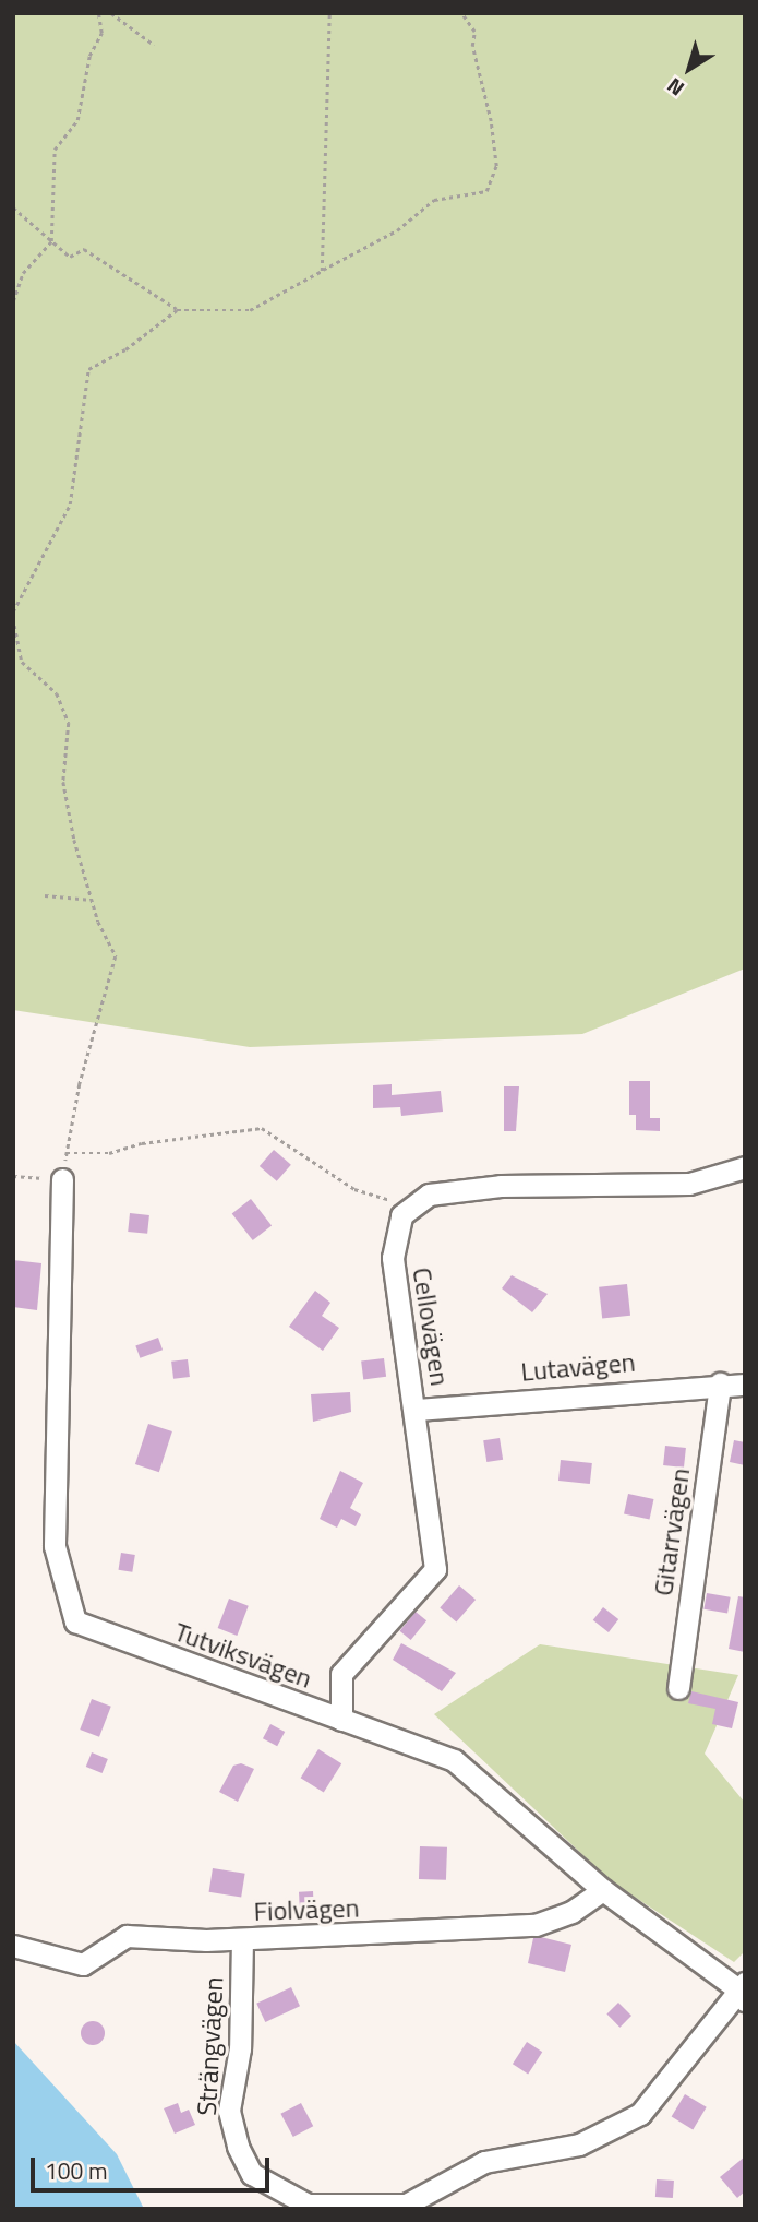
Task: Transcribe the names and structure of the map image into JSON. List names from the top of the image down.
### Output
{
  "streets": {
    "street": [
      "Cellovägen",
      "Lutavägen",
      "Gitarrvägen",
      "Tutviksvägen",
      "Fiolvägen",
      "Strängvägen"
    ]
  },
  "crossings": [
    ["Cellovägen", "Lutavägen"],
    ["Cellovägen", "Tutviksvägen"],
    ["Lutavägen", "Gitarrvägen"],
    ["Tutviksvägen", "Fiolvägen"],
    ["Tutviksvägen", "Strängvägen"],
    ["Fiolvägen", "Strängvägen"]
  ],
  "scale_bar": "100 m",
  "north": "bottom left"
}
